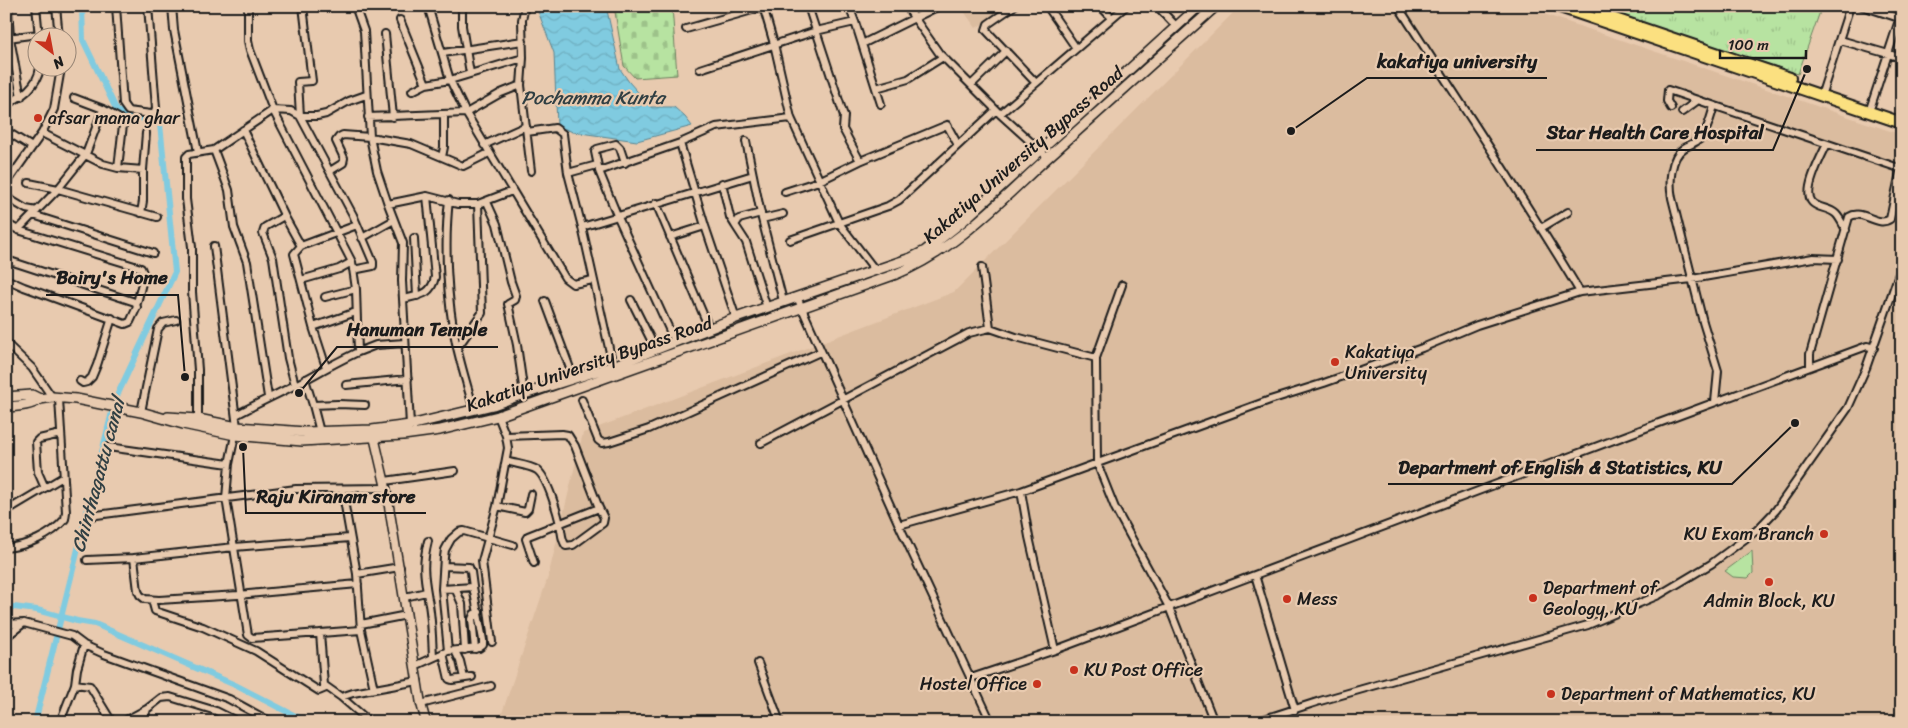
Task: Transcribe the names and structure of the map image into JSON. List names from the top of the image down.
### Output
{
  "streets": {
    "main road": ["Kakatiya University Bypass Road"]
  },
  "water": ["Pochamma Kunta", "Chinthagattu canal"],
  "places": [
    "Star Health Care Hospital",
    "afsar mama ghar",
    "kakatiya university",
    "Kakatiya University",
    "Bairy's Home",
    "Hanuman Temple",
    "Department of English & Statistics, KU",
    "Raju Kiranam store",
    "KU Exam Branch",
    "Admin Block, KU",
    "Department of Geology, KU",
    "Mess",
    "KU Post Office",
    "Hostel Office",
    "Department of Mathematics, KU"
  ],
  "scale_bar": "100 m",
  "north": "bottom right"
}
